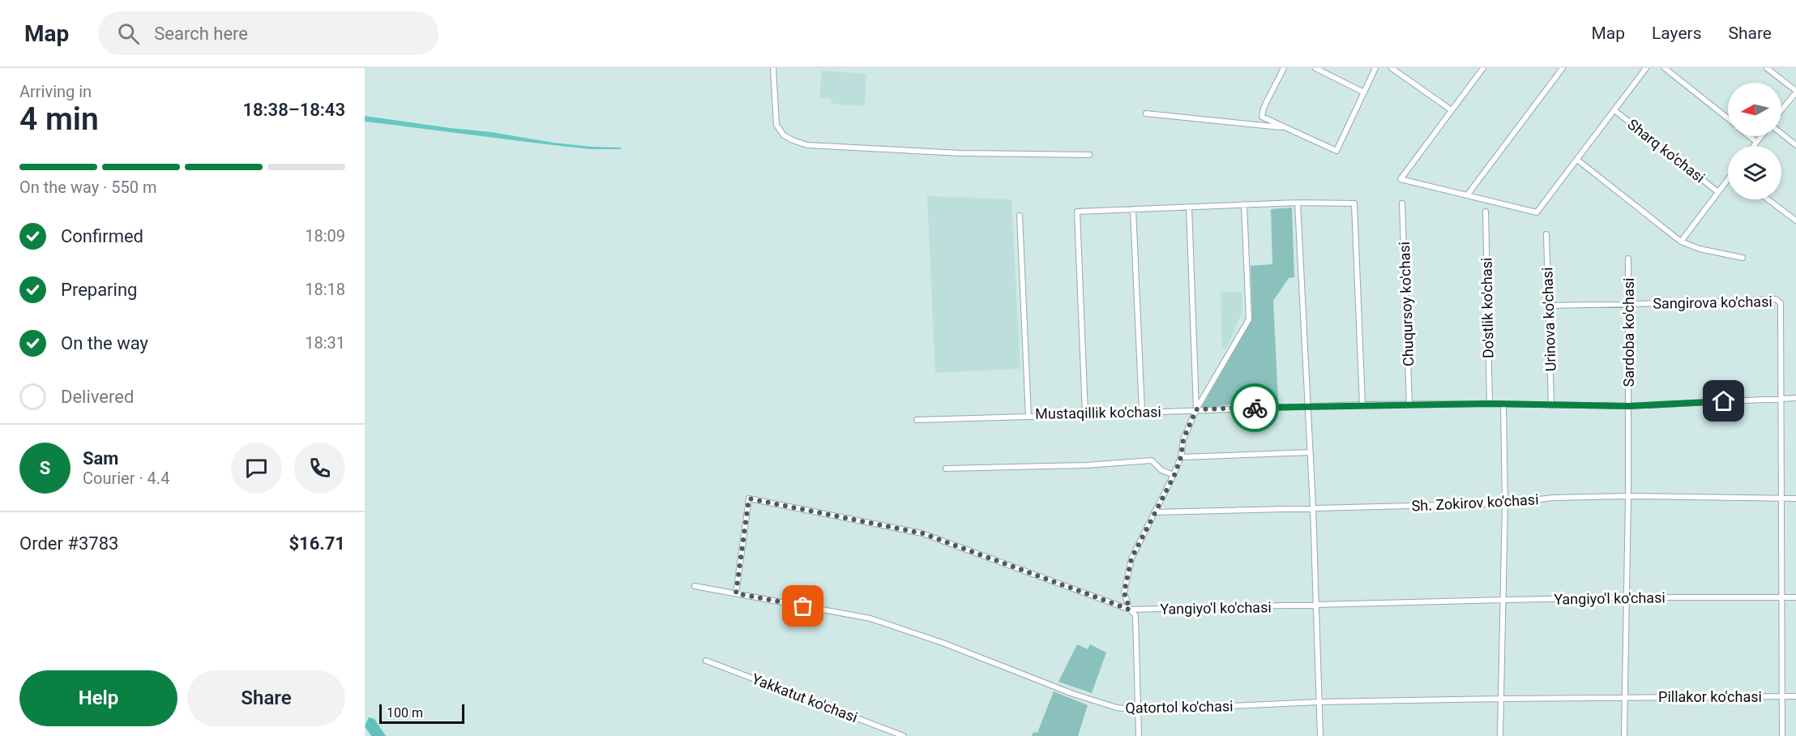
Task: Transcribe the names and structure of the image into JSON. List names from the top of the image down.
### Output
{
  "streets": {
    "street": [
      "Sharq ko'chasi",
      "Sangirova ko'chasi",
      "Chuqursoy ko'chasi",
      "Do'stlik ko'chasi",
      "Urinova ko'chasi",
      "Sardoba ko'chasi",
      "Mustaqillik ko'chasi",
      "Sh. Zokirov ko'chasi",
      "Yangiyo'l ko'chasi",
      "Pillakor ko'chasi",
      "Yakkatut ko'chasi",
      "Qatortol ko'chasi"
    ]
  },
  "crossings": [
    ["Sangirova ko'chasi", "Urinova ko'chasi"],
    ["Sangirova ko'chasi", "Sardoba ko'chasi"],
    ["Sangirova ko'chasi", "Mustaqillik ko'chasi"],
    ["Chuqursoy ko'chasi", "Mustaqillik ko'chasi"],
    ["Do'stlik ko'chasi", "Mustaqillik ko'chasi"],
    ["Urinova ko'chasi", "Mustaqillik ko'chasi"],
    ["Sardoba ko'chasi", "Mustaqillik ko'chasi"],
    ["Sardoba ko'chasi", "Sh. Zokirov ko'chasi"],
    ["Sardoba ko'chasi", "Yangiyo'l ko'chasi"],
    ["Sardoba ko'chasi", "Pillakor ko'chasi"],
    ["Sardoba ko'chasi", "Qatortol ko'chasi"],
    ["Yangiyo'l ko'chasi", "Qatortol ko'chasi"],
    ["Pillakor ko'chasi", "Qatortol ko'chasi"]
  ],
  "scale_bar": "100 m",
  "north": "left",
  "page": {
    "header": "Map",
    "search": "Search here",
    "nav": ["Map", "Layers", "Share"],
    "heading": ["4 min", "Arriving in", "18:38–18:43"],
    "panel": [
      "Sam",
      "Courier · 4.4",
      "Order #3783",
      "$16.71"
    ],
    "bar": "On the way · 550 m",
    "list": [
      ["Confirmed", "18:09"],
      ["Preparing", "18:18"],
      ["On the way", "18:31"],
      "Delivered"
    ],
    "round": "S",
    "buttons": ["Help", "Share"],
    "scale": "100 m"
  }
}
